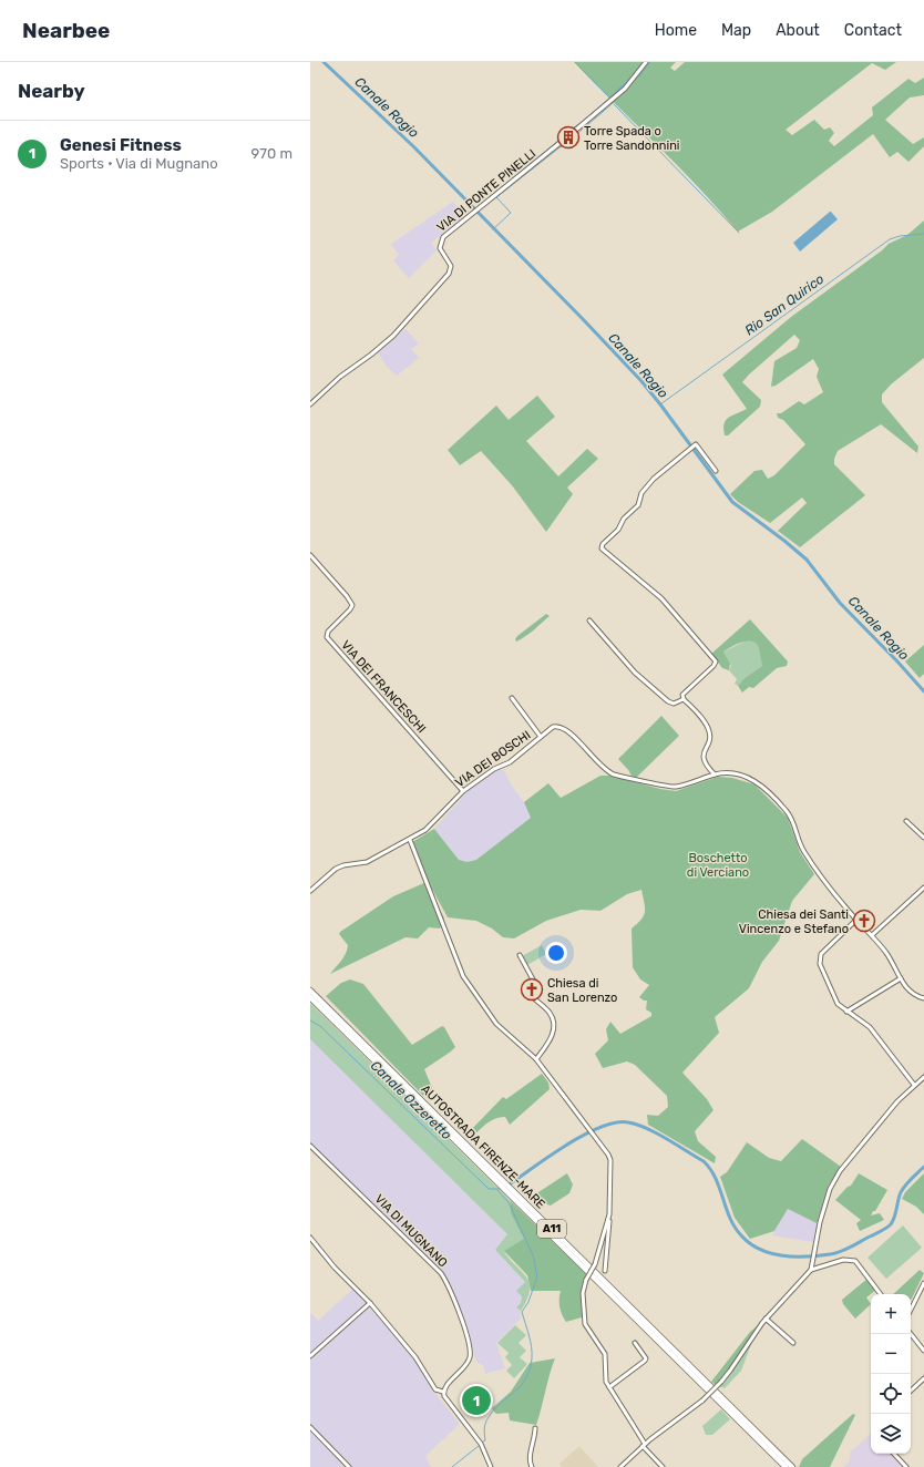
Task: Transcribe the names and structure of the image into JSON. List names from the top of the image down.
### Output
{
  "streets": {
    "highway": ["AUTOSTRADA FIRENZE-MARE", "A11"],
    "street": [
      "VIA DI PONTE PINELLI",
      "VIA DEI FRANCESCHI",
      "VIA DEI BOSCHI",
      "VIA DI MUGNANO"
    ]
  },
  "crossings": [
    ["VIA DEI FRANCESCHI", "VIA DEI BOSCHI"]
  ],
  "water": ["Canale Rogio", "Rio San Quirico", "Canale Ozzeretto"],
  "parks": ["Boschetto di Verciano"],
  "places": {
    "building": ["Torre Spada o Torre Sandonnini"],
    "church": ["Chiesa dei Santi Vincenzo e Stefano", "Chiesa di San Lorenzo"]
  },
  "page": {
    "header": "Nearbee",
    "nav": [
      "Home",
      "Map",
      "About",
      "Contact"
    ],
    "heading": "Nearby",
    "list": [
      {
        "mark": "1",
        "name": "Genesi Fitness",
        "note": "Sports · Via di Mugnano",
        "value": "970 m"
      }
    ],
    "map_buttons": ["+", "−"],
    "pins": "1"
  }
}
